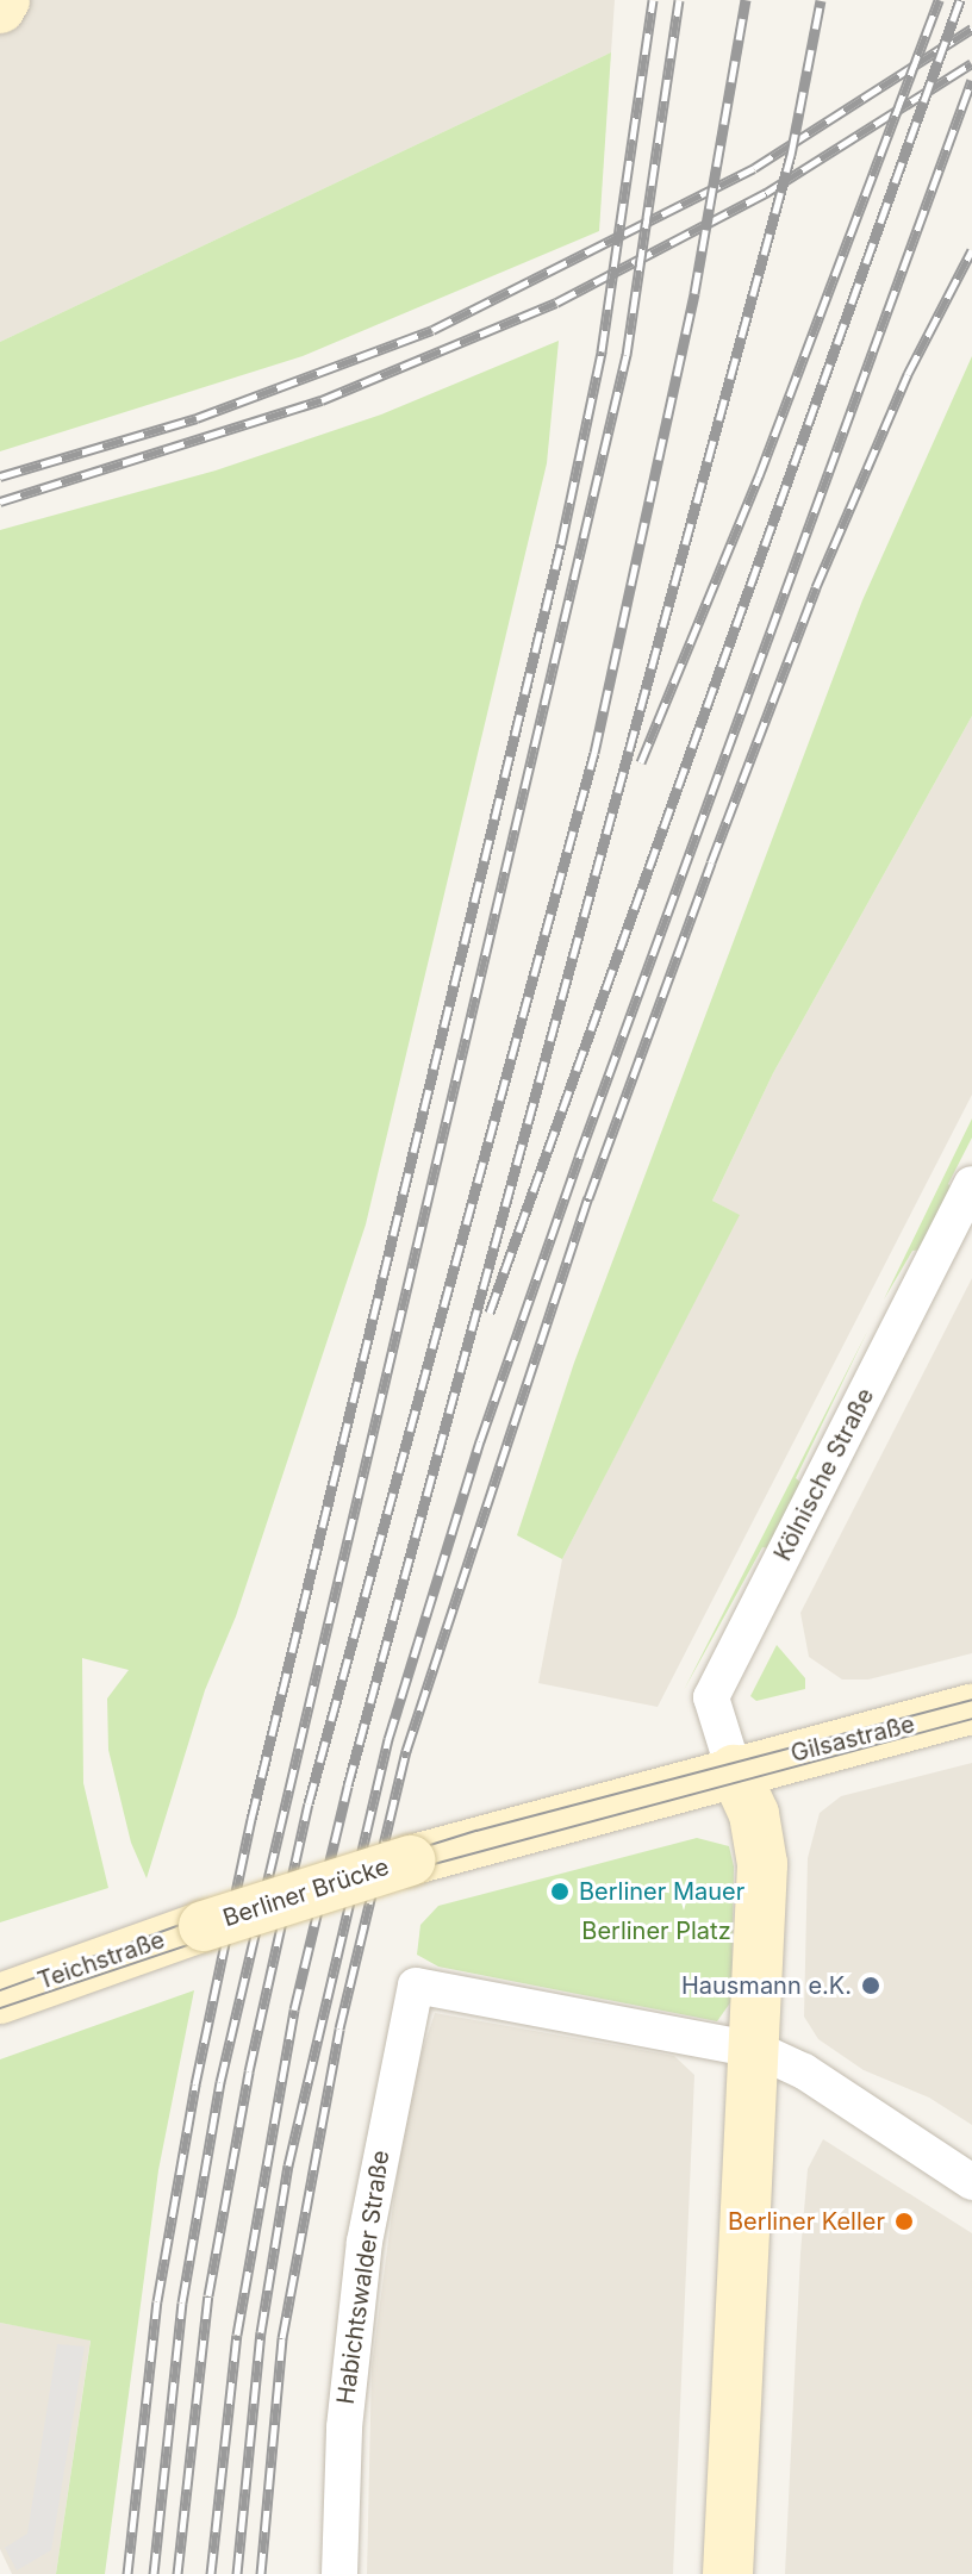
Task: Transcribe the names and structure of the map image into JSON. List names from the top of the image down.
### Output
{
  "streets": {
    "main road": ["Gilsastraße", "Berliner Brücke", "Teichstraße"],
    "street": ["Kölnische Straße", "Habichtswalder Straße"]
  },
  "crossings": [
    ["Kölnische Straße", "Gilsastraße"],
    ["Kölnische Straße", "Berliner Brücke"],
    ["Gilsastraße", "Berliner Brücke"],
    ["Berliner Brücke", "Teichstraße"]
  ],
  "parks": ["Berliner Platz"],
  "places": ["Berliner Mauer", "Hausmann e.K.", "Berliner Keller"]
}
